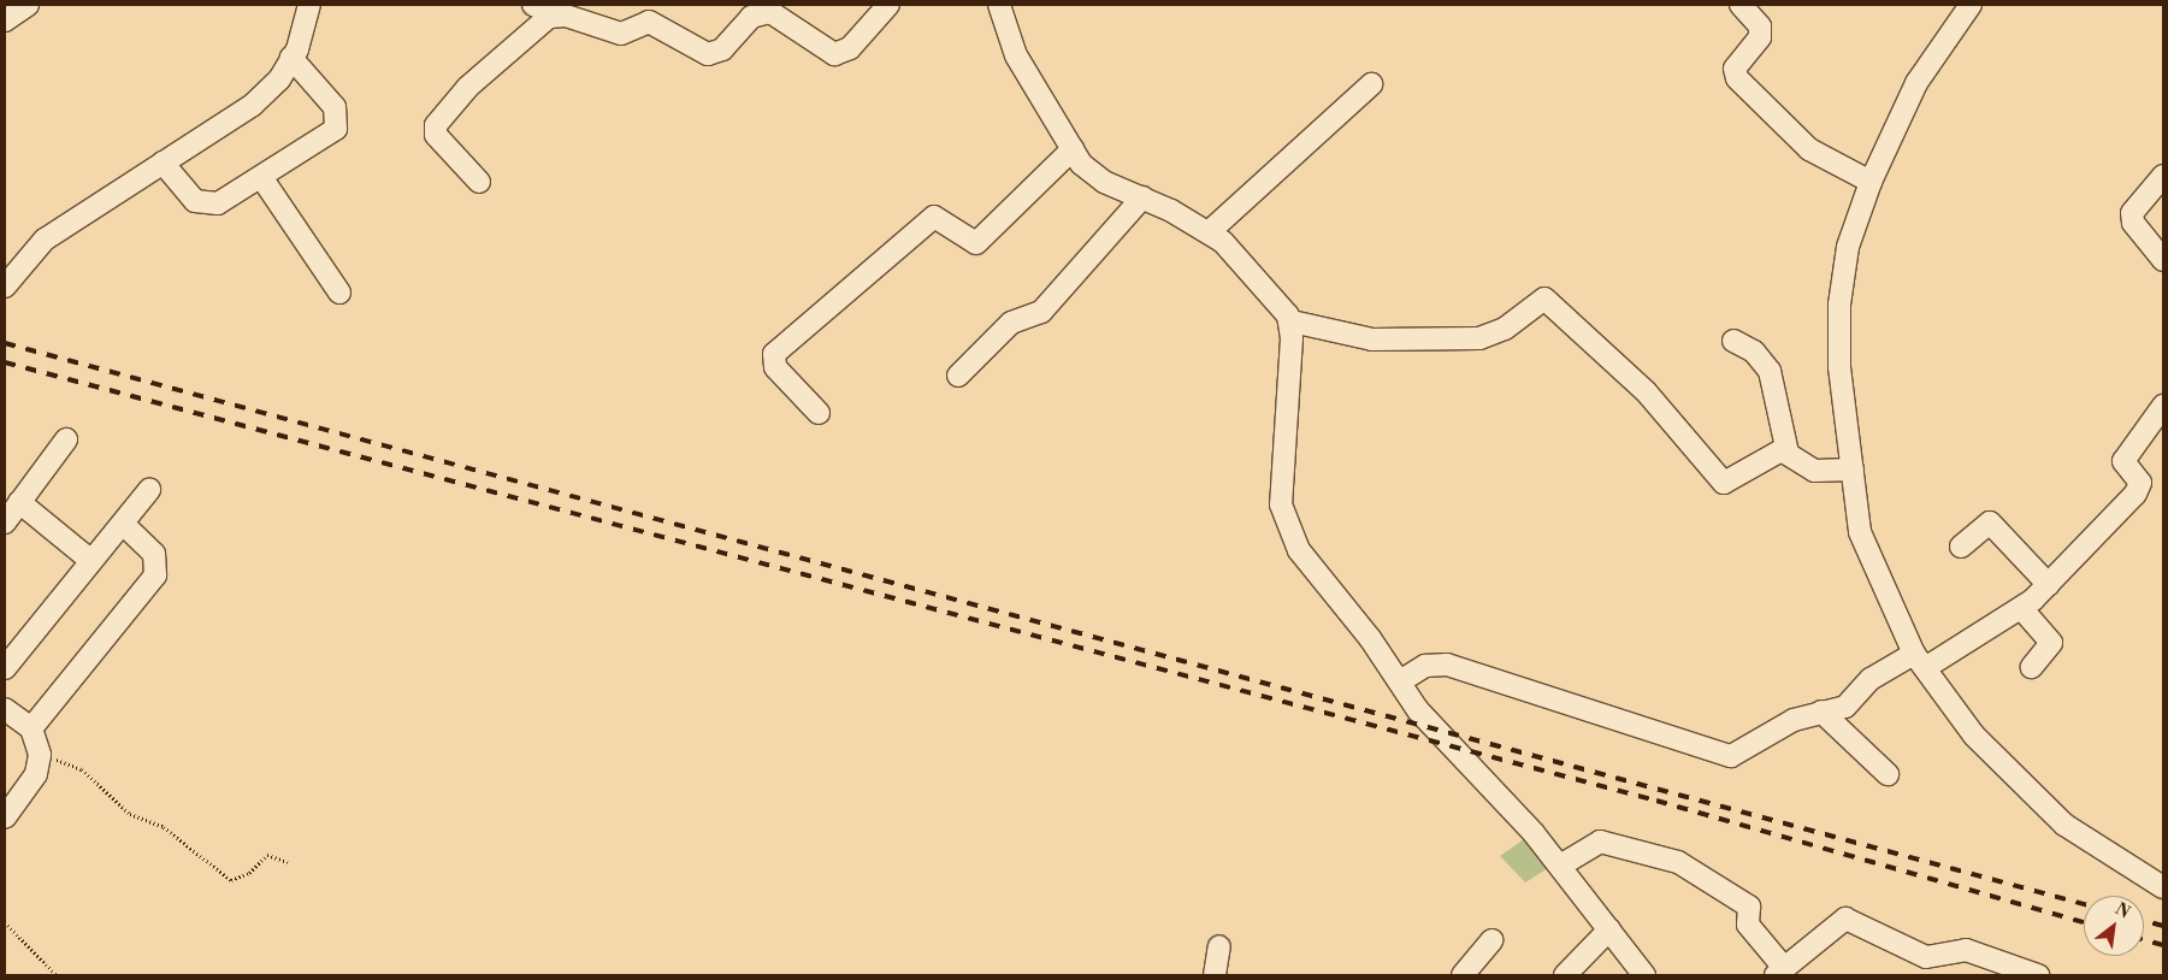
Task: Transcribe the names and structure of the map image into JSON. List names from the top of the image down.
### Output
{
  "north": "top right"
}
